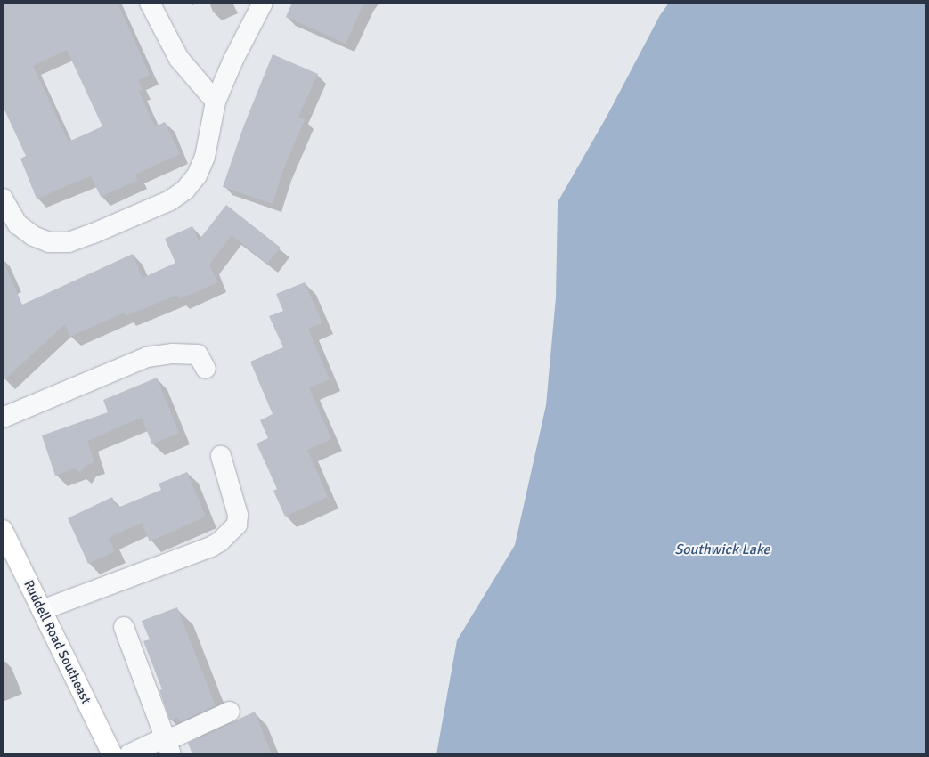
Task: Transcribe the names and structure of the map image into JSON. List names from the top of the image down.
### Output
{
  "streets": {
    "main road": ["Ruddell Road Southeast"]
  },
  "water": ["Southwick Lake"]
}
